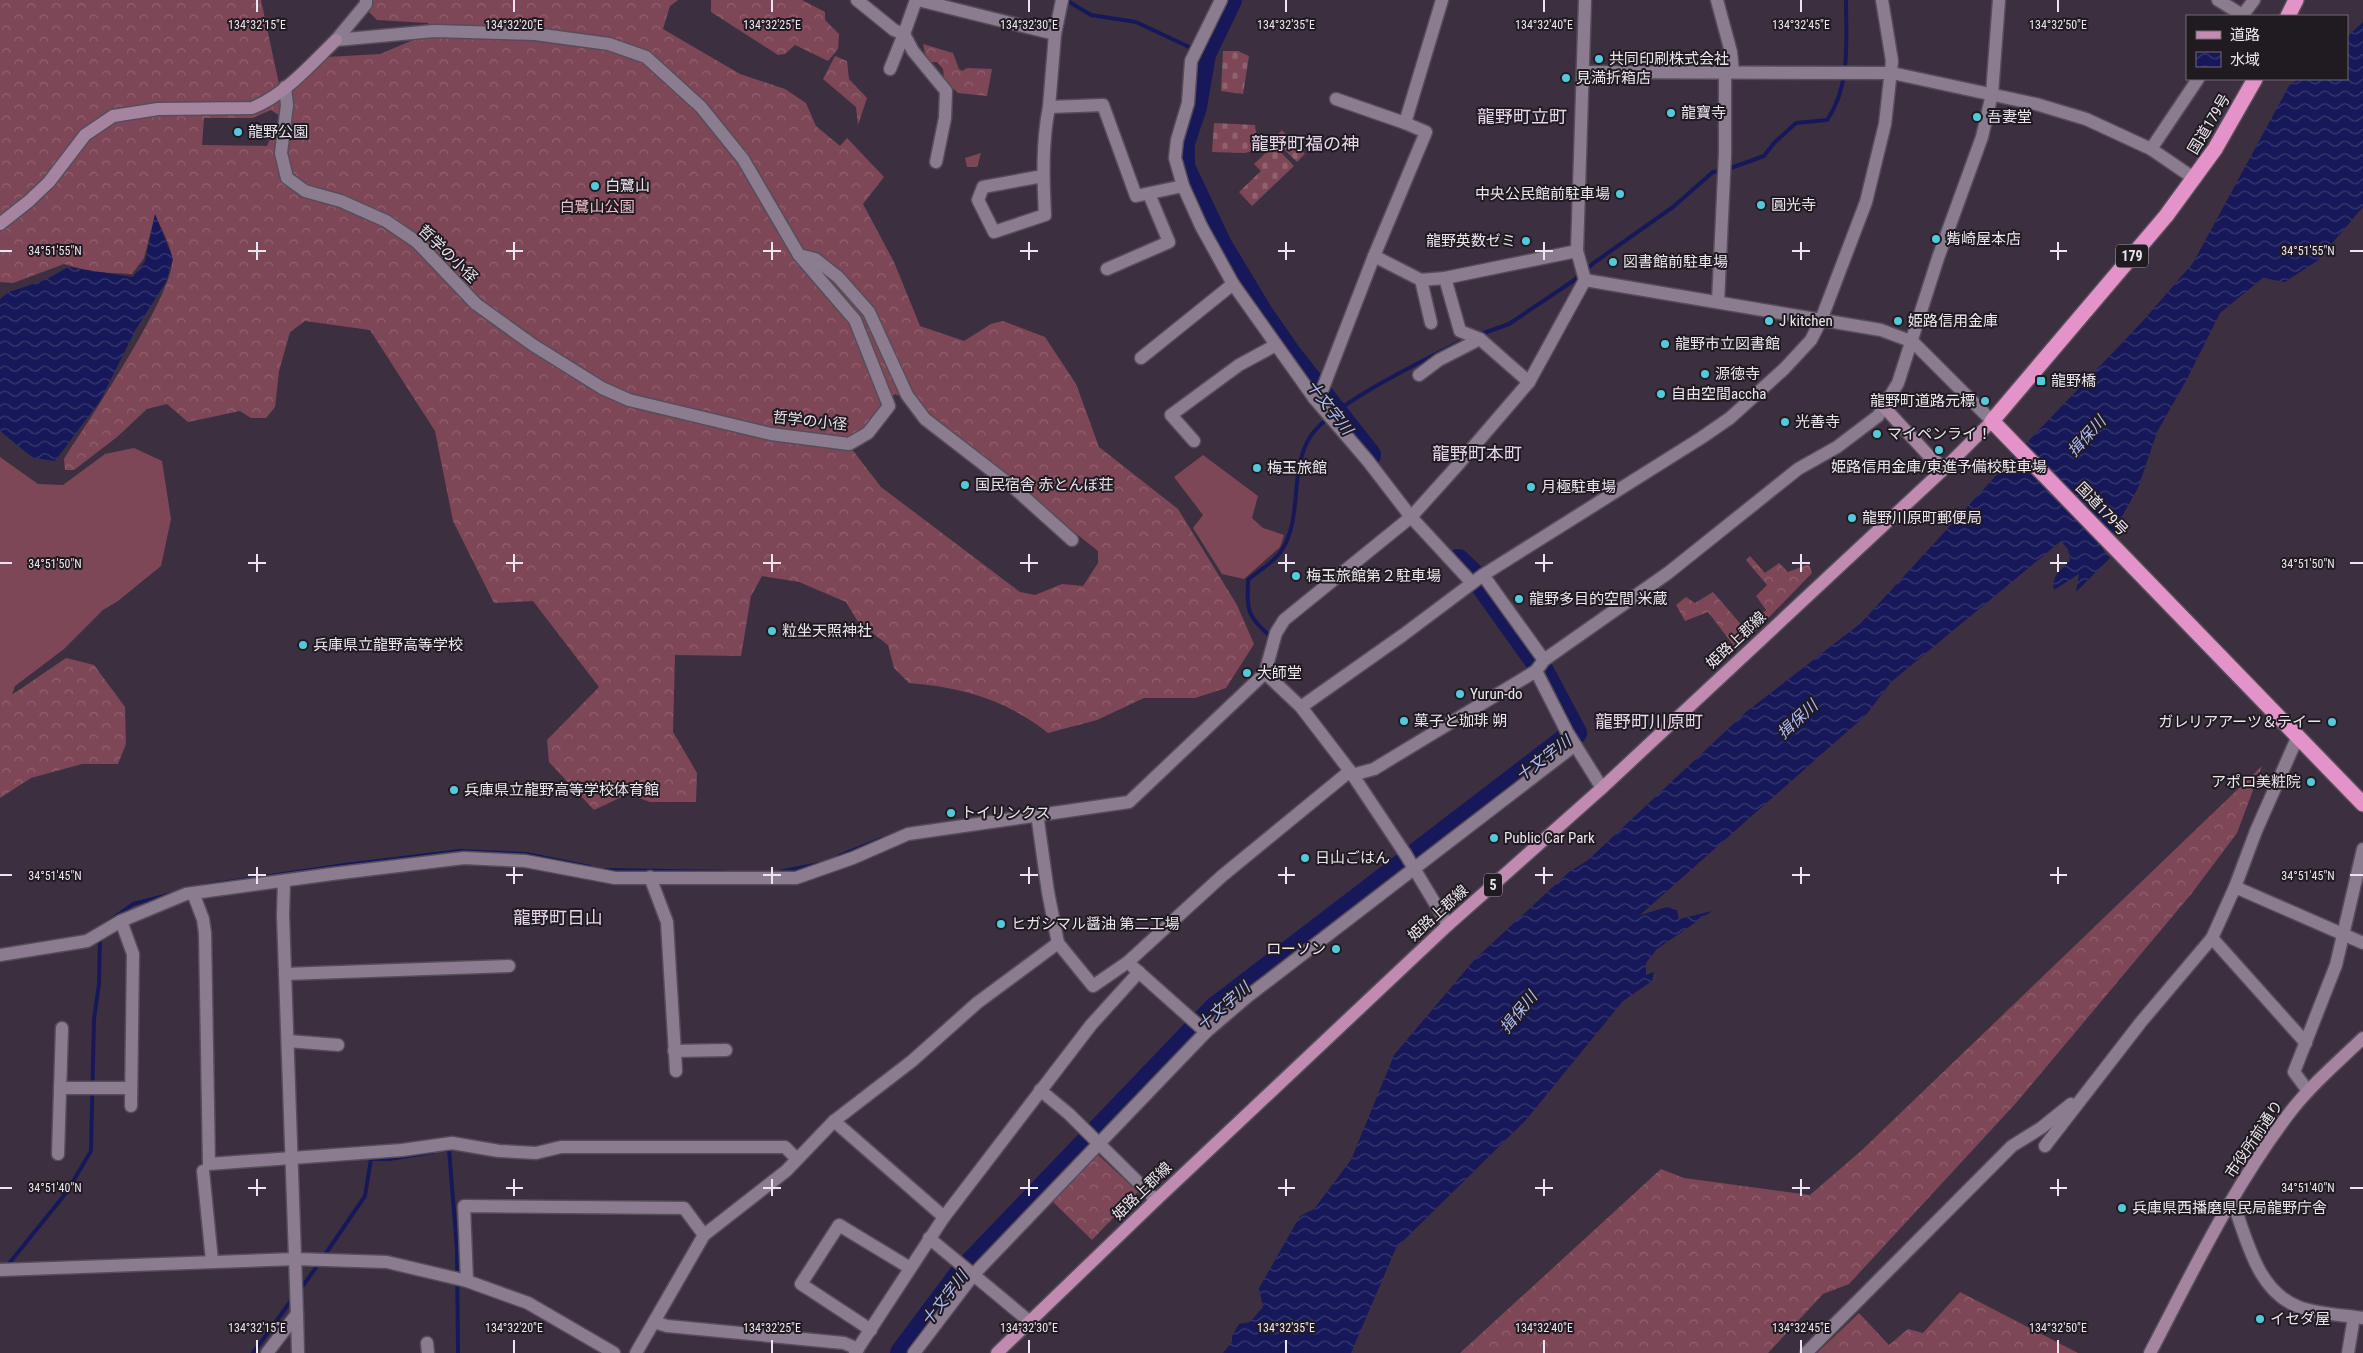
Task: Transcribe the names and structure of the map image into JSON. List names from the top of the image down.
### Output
{
  "streets": {
    "highway": ["国道179号", "179"],
    "main road": ["姫路上郡線", "5"],
    "street": ["哲学の小径", "市役所前通り"]
  },
  "crossings": [
    ["国道179号", "姫路上郡線"]
  ],
  "districts": [
    "龍野町立町",
    "龍野町福の神",
    "龍野町本町",
    "龍野町川原町",
    "龍野町日山"
  ],
  "water": ["十文字川", "揖保川"],
  "parks": ["白鷺山公園"],
  "places": {
    "other": [
      "共同印刷株式会社",
      "見満折箱店",
      "龍寶寺",
      "吾妻堂",
      "龍野公園",
      "白鷺山",
      "中央公民館前駐車場",
      "圓光寺",
      "觜崎屋本店",
      "龍野英数ゼミ",
      "図書館前駐車場",
      "J kitchen",
      "姫路信用金庫",
      "龍野市立図書館",
      "源徳寺",
      "自由空間accha",
      "龍野町道路元標",
      "光善寺",
      "マイペンライ！",
      "姫路信用金庫/東進予備校駐車場",
      "梅玉旅館",
      "国民宿舎 赤とんぼ荘",
      "月極駐車場",
      "龍野川原町郵便局",
      "梅玉旅館第２駐車場",
      "龍野多目的空間 米蔵",
      "粒坐天照神社",
      "兵庫県立龍野高等学校",
      "大師堂",
      "Yurun-do",
      "菓子と珈琲 朔",
      "ガレリアアーツ＆テイー",
      "アポロ美粧院",
      "兵庫県立龍野高等学校体育館",
      "トイリンクス",
      "Public Car Park",
      "日山ごはん",
      "ヒガシマル醤油 第二工場",
      "ローソン",
      "兵庫県西播磨県民局龍野庁舎",
      "イセダ屋"
    ],
    "transit": ["龍野橋"]
  },
  "legend": ["道路", "水域"],
  "coordinates": [
    "134°32'15\"E",
    "134°32'20\"E",
    "134°32'25\"E",
    "134°32'30\"E",
    "134°32'35\"E",
    "134°32'40\"E",
    "134°32'45\"E",
    "134°32'50\"E",
    "34°51'55\"N",
    "34°51'50\"N",
    "34°51'45\"N",
    "34°51'40\"N"
  ]
}
